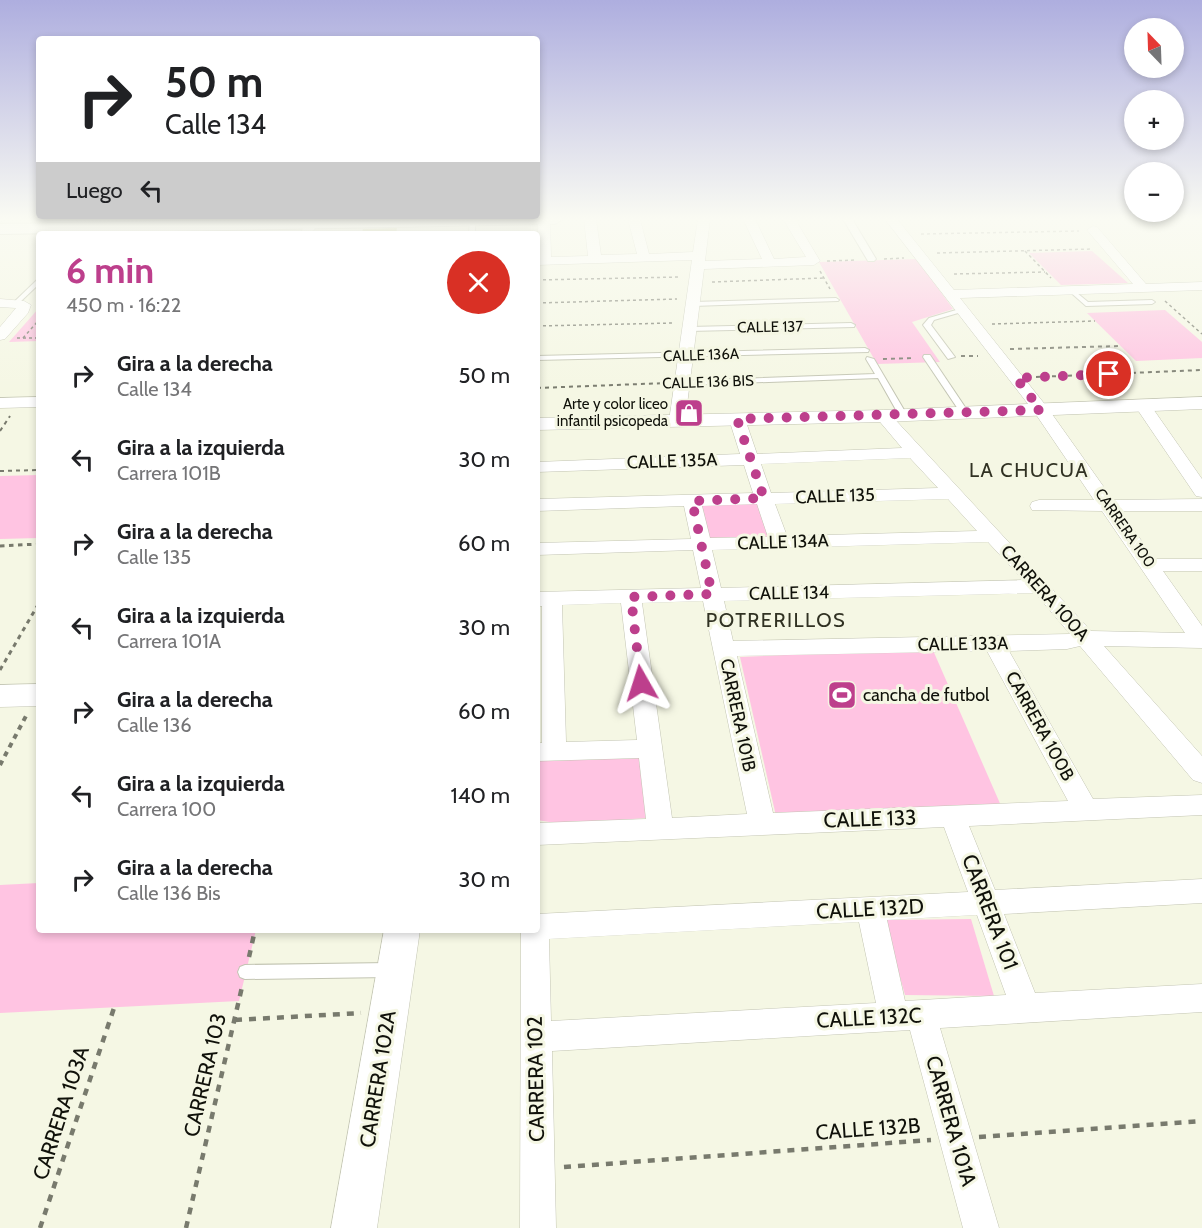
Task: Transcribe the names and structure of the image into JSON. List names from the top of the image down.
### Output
{
  "streets": {
    "street": [
      "CALLE 135A",
      "CALLE 135",
      "CARRERA 100",
      "CALLE 134A",
      "CALLE 134",
      "CARRERA 100A",
      "CALLE 133A",
      "CARRERA 101B",
      "CARRERA 100B",
      "CALLE 133",
      "CALLE 132D",
      "CARRERA 101",
      "CALLE 132C",
      "CARRERA 102A",
      "CARRERA 102",
      "CARRERA 101A"
    ],
    "lane": ["CALLE 137", "CALLE 136A", "CALLE 136 BIS"],
    "path": ["CARRERA 103", "CARRERA 103A", "CALLE 132B"]
  },
  "crossings": [
    ["CALLE 136 BIS", "CARRERA 100A"],
    ["CALLE 135A", "CARRERA 100A"],
    ["CALLE 135", "CARRERA 100A"],
    ["CALLE 135", "CARRERA 101B"],
    ["CARRERA 100", "CALLE 133A"],
    ["CALLE 134A", "CARRERA 100A"],
    ["CALLE 134A", "CARRERA 101B"],
    ["CALLE 134", "CARRERA 100A"],
    ["CALLE 134", "CARRERA 101B"],
    ["CARRERA 100A", "CALLE 133A"],
    ["CALLE 133A", "CARRERA 101B"],
    ["CALLE 133A", "CARRERA 100B"],
    ["CARRERA 101B", "CALLE 133"],
    ["CARRERA 100B", "CALLE 133"],
    ["CALLE 133", "CARRERA 101"],
    ["CALLE 132D", "CARRERA 101"],
    ["CALLE 132D", "CARRERA 101A"],
    ["CARRERA 101", "CALLE 132C"],
    ["CALLE 132C", "CARRERA 102"],
    ["CALLE 132C", "CARRERA 101A"],
    ["CARRERA 102", "CALLE 132B"],
    ["CARRERA 101A", "CALLE 132B"]
  ],
  "districts": ["LA CHUCUA", "POTRERILLOS"],
  "places": {
    "shop": ["Arte y color liceo infantil psicopeda"],
    "sports": ["cancha de futbol"]
  },
  "north": "top left",
  "page": {
    "map_buttons": ["+", "−"],
    "turn": ["50 m", "Calle 134"],
    "then": "Luego",
    "heading": ["6 min", "450 m · 16:22"],
    "list": [
      {
        "name": "Gira a la derecha",
        "note": "Calle 134",
        "value": "50 m"
      },
      {
        "name": "Gira a la izquierda",
        "note": "Carrera 101B",
        "value": "30 m"
      },
      {
        "name": "Gira a la derecha",
        "note": "Calle 135",
        "value": "60 m"
      },
      {
        "name": "Gira a la izquierda",
        "note": "Carrera 101A",
        "value": "30 m"
      },
      {
        "name": "Gira a la derecha",
        "note": "Calle 136",
        "value": "60 m"
      },
      {
        "name": "Gira a la izquierda",
        "note": "Carrera 100",
        "value": "140 m"
      },
      {
        "name": "Gira a la derecha",
        "note": "Calle 136 Bis",
        "value": "30 m"
      }
    ]
  }
}
